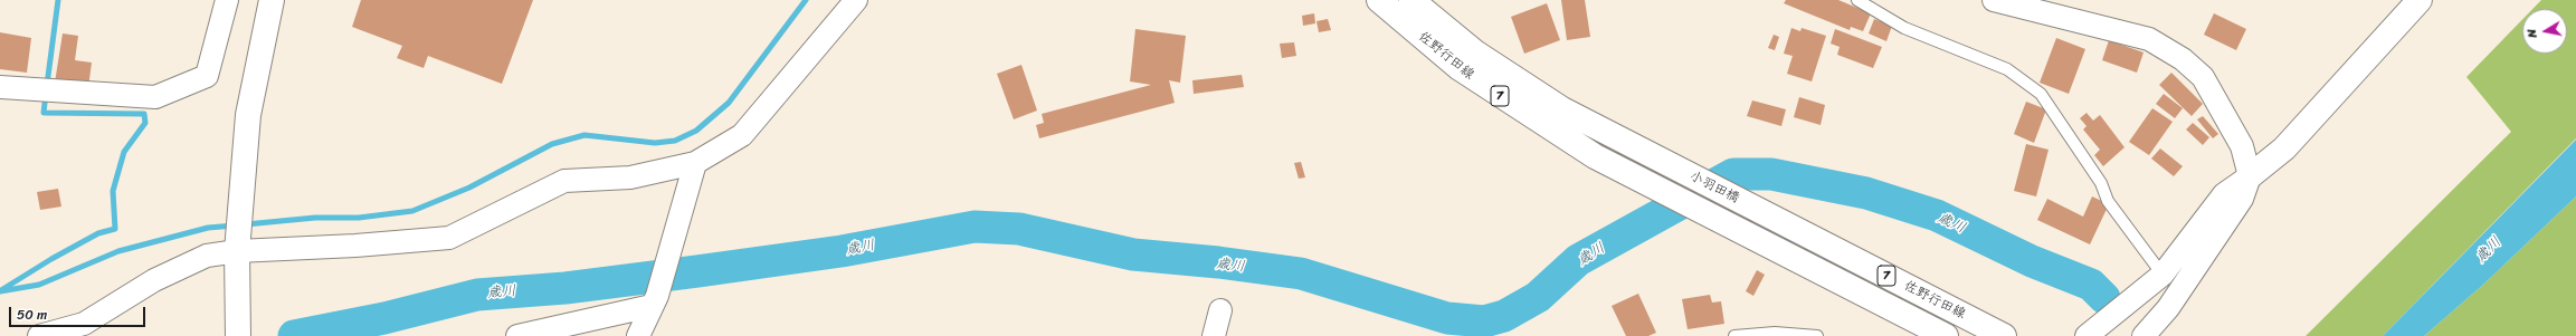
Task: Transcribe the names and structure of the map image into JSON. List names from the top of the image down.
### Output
{
  "streets": {
    "main road": ["佐野行田線", "7", "小羽田橋"]
  },
  "crossings": [
    ["佐野行田線", "小羽田橋"]
  ],
  "water": ["歳川"],
  "scale_bar": "50 m",
  "north": "left"
}
